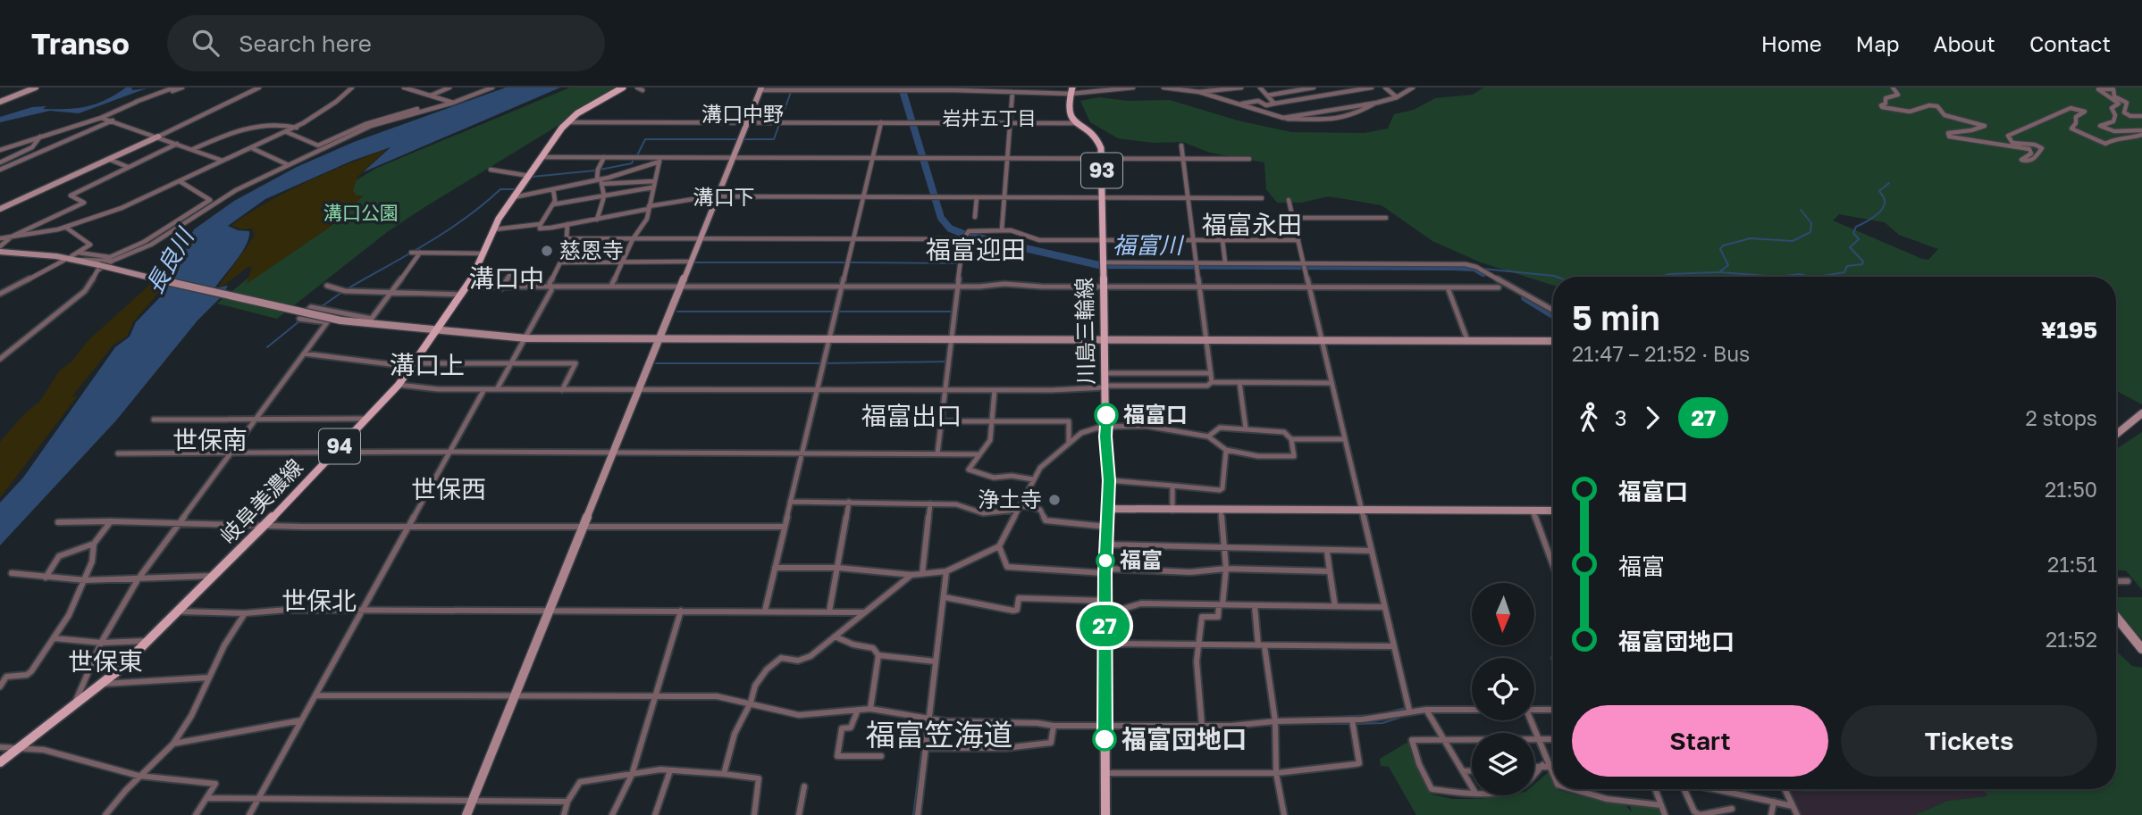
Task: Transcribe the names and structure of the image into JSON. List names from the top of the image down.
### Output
{
  "streets": {
    "main road": [
      "93",
      "川島三輪線",
      "94",
      "岐阜美濃線"
    ]
  },
  "crossings": [
    ["93", "川島三輪線"]
  ],
  "districts": [
    "溝口中野",
    "岩井五丁目",
    "溝口下",
    "福富永田",
    "福富迎田",
    "溝口中",
    "溝口上",
    "福富出口",
    "世保南",
    "世保西",
    "世保北",
    "世保東",
    "福富笠海道"
  ],
  "water": ["福富川", "長良川"],
  "parks": ["溝口公園"],
  "places": [
    "慈恩寺",
    "福富口",
    "浄土寺",
    "福富",
    "福富団地口"
  ],
  "lines": ["bus line 27"],
  "north": "bottom",
  "page": {
    "header": "Transo",
    "search": "Search here",
    "nav": [
      "Home",
      "Map",
      "About",
      "Contact"
    ],
    "on_map": "27",
    "heading": ["5 min", "21:47 – 21:52 · Bus", "¥195"],
    "legs": ["3", "27", "2 stops"],
    "list": [
      {
        "name": "福富口",
        "value": "21:50"
      },
      {
        "name": "福富",
        "value": "21:51"
      },
      {
        "name": "福富団地口",
        "value": "21:52"
      }
    ],
    "buttons": ["Start", "Tickets"]
  }
}
